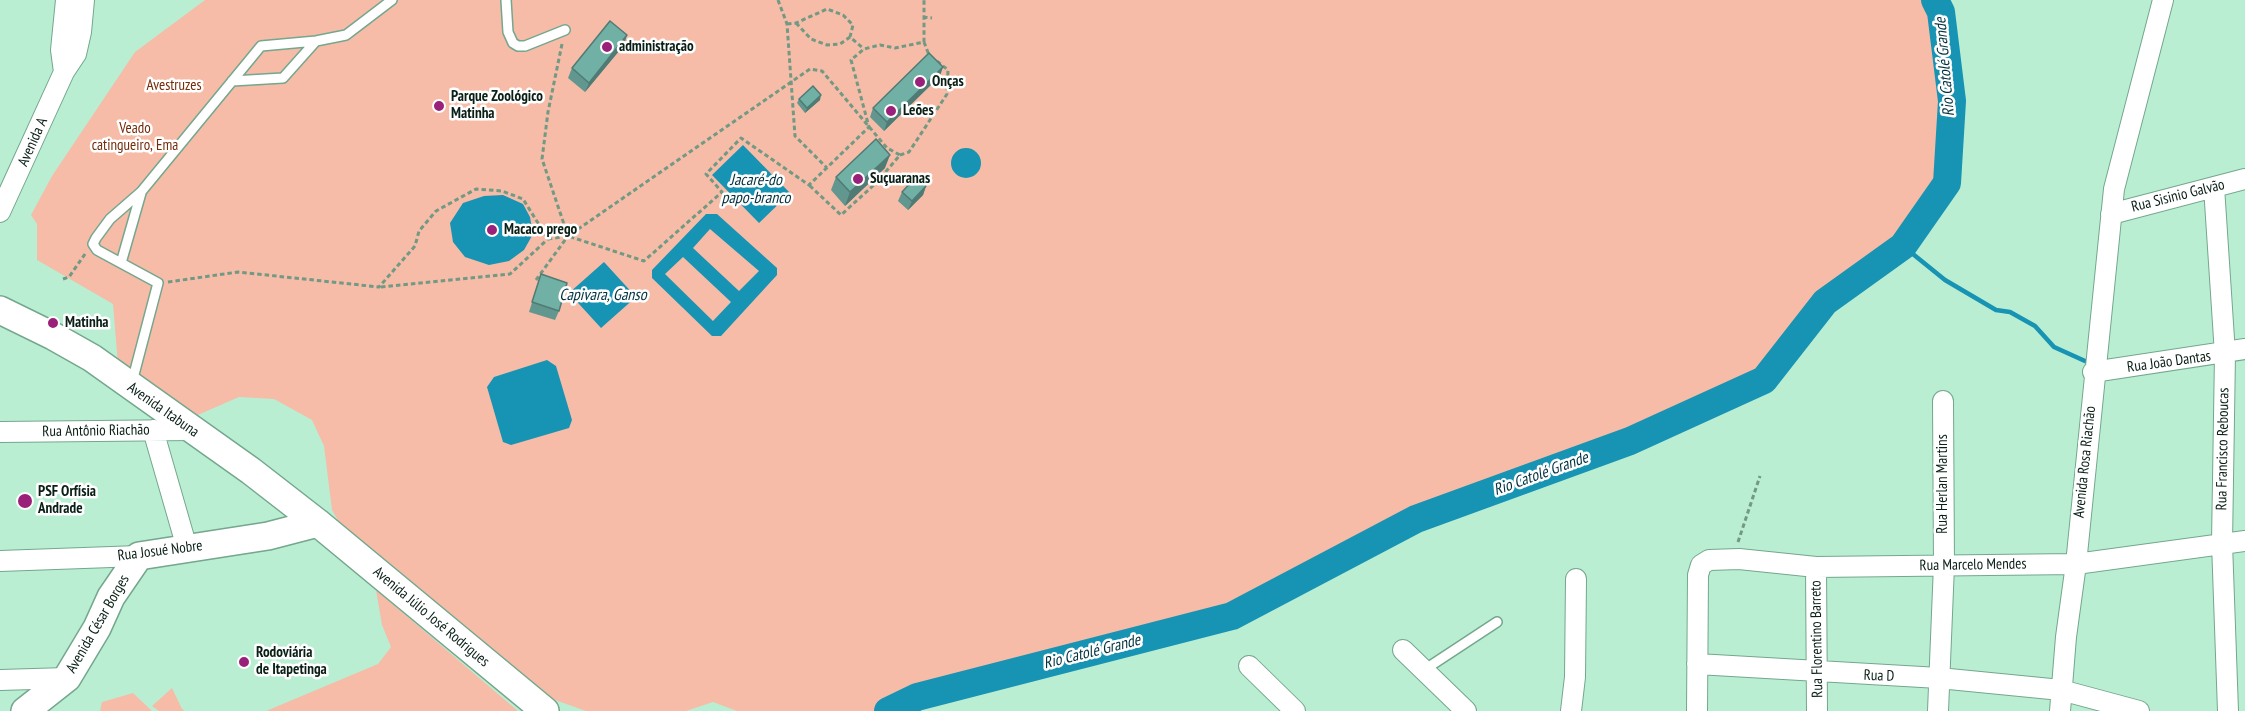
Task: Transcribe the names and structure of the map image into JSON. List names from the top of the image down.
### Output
{
  "streets": {
    "main road": [
      "Avenida Itabuna",
      "Rua Josué Nobre",
      "Avenida Júlio José Rodrigues",
      "Avenida César Borges"
    ],
    "street": [
      "Avenida A",
      "Rua Sisinio Galvão",
      "Rua João Dantas",
      "Rua Antônio Riachão",
      "Rua Francisco Reboucas",
      "Avenida Rosa Riachão",
      "Rua Herlan Martins",
      "Rua Marcelo Mendes",
      "Rua Florentino Barreto",
      "Rua D"
    ]
  },
  "crossings": [
    ["Rua Sisinio Galvão", "Rua Francisco Reboucas"],
    ["Rua Sisinio Galvão", "Avenida Rosa Riachão"],
    ["Rua João Dantas", "Rua Francisco Reboucas"],
    ["Rua João Dantas", "Avenida Rosa Riachão"],
    ["Avenida Itabuna", "Rua Antônio Riachão"],
    ["Avenida Itabuna", "Rua Josué Nobre"],
    ["Avenida Itabuna", "Avenida Júlio José Rodrigues"],
    ["Rua Francisco Reboucas", "Rua Marcelo Mendes"],
    ["Avenida Rosa Riachão", "Rua Marcelo Mendes"],
    ["Avenida Rosa Riachão", "Rua D"],
    ["Rua Herlan Martins", "Rua Marcelo Mendes"],
    ["Rua Herlan Martins", "Rua D"],
    ["Rua Josué Nobre", "Avenida Júlio José Rodrigues"],
    ["Rua Josué Nobre", "Avenida César Borges"],
    ["Rua Marcelo Mendes", "Rua Florentino Barreto"],
    ["Rua Marcelo Mendes", "Rua D"],
    ["Rua Florentino Barreto", "Rua D"]
  ],
  "water": ["Rio Catolé Grande", "Jacaré-do papo-branco", "Capivara, Ganso"],
  "parks": ["Avestruzes", "Veado catingueiro, Ema"],
  "places": [
    "administração",
    "Onças",
    "Parque Zoológico Matinha",
    "Leões",
    "Suçuaranas",
    "Macaco prego",
    "Matinha",
    "PSF Orfísia Andrade",
    "Rodoviária de Itapetinga"
  ]
}
